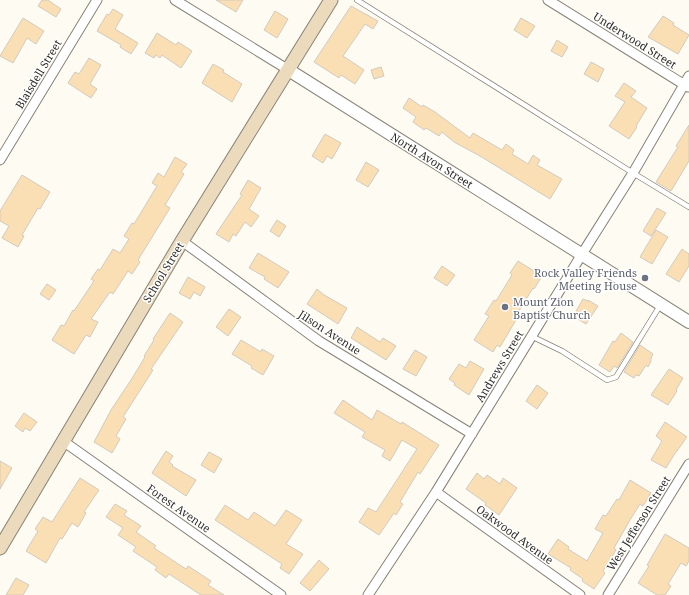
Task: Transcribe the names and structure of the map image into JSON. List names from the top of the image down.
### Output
{
  "streets": {
    "main road": ["School Street"],
    "street": [
      "Underwood Street",
      "Blaisdell Street",
      "North Avon Street",
      "Jilson Avenue",
      "Andrews Street",
      "Forest Avenue",
      "West Jefferson Street",
      "Oakwood Avenue"
    ]
  },
  "crossings": [
    ["Underwood Street", "Andrews Street"],
    ["North Avon Street", "School Street"],
    ["North Avon Street", "Andrews Street"],
    ["School Street", "Jilson Avenue"],
    ["School Street", "Forest Avenue"],
    ["Jilson Avenue", "Andrews Street"],
    ["Andrews Street", "Oakwood Avenue"]
  ],
  "places": ["Rock Valley Friends Meeting House", "Mount Zion Baptist Church"]
}
